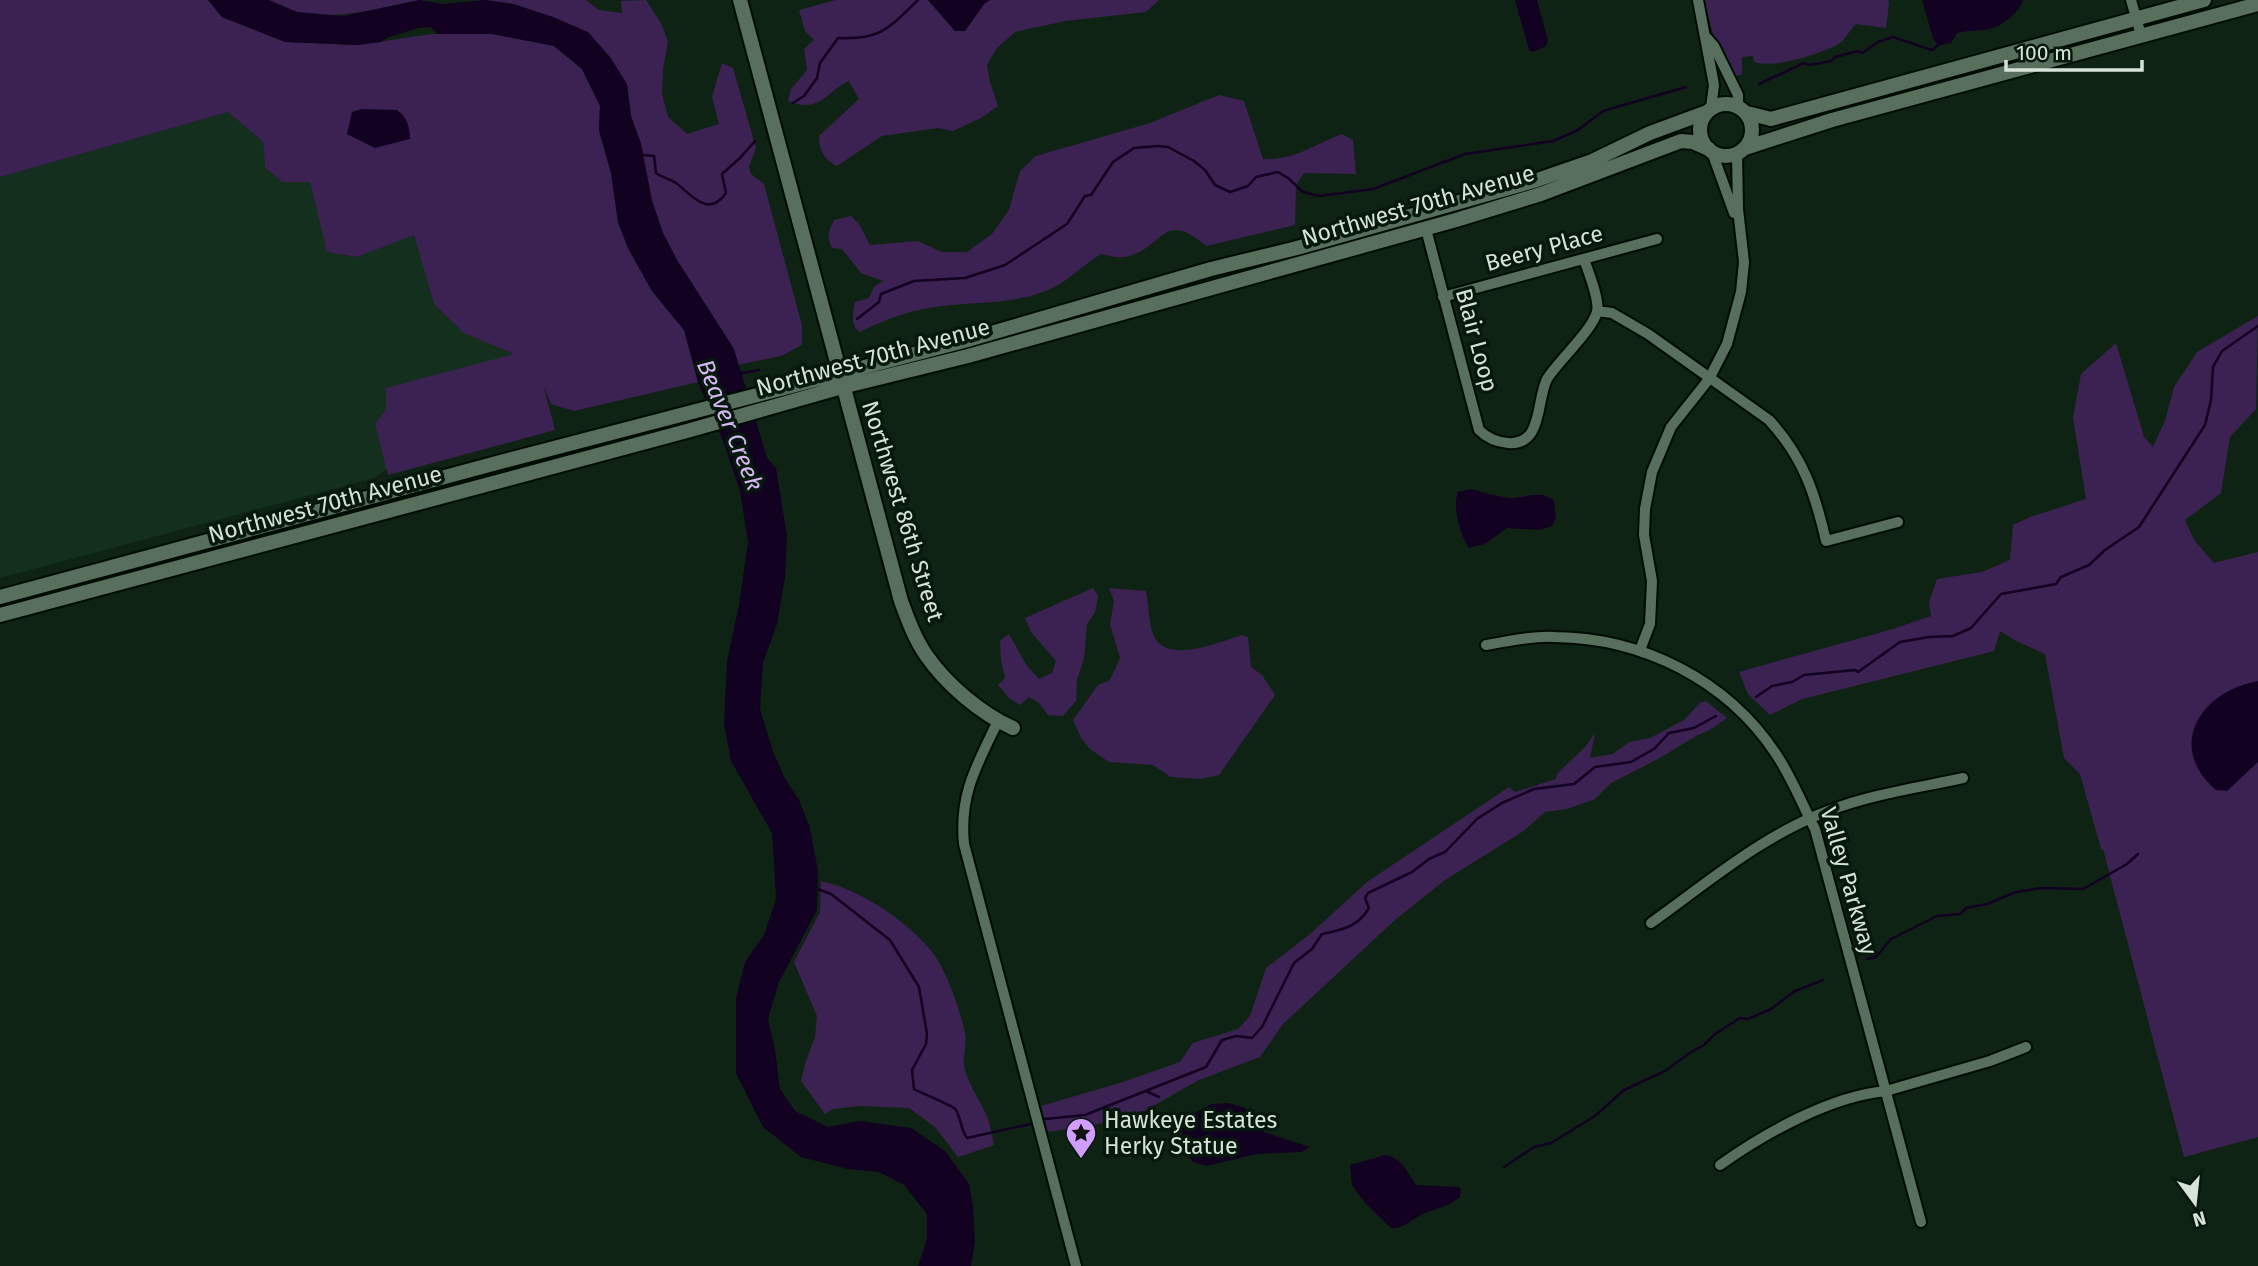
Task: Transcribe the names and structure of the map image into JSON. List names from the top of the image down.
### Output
{
  "streets": {
    "main road": ["Northwest 70th Avenue", "Northwest 86th Street"],
    "street": ["Beery Place", "Blair Loop", "Valley Parkway"]
  },
  "crossings": [
    ["Northwest 70th Avenue", "Blair Loop"],
    ["Northwest 70th Avenue", "Northwest 86th Street"],
    ["Beery Place", "Blair Loop"]
  ],
  "water": ["Beaver Creek"],
  "places": {
    "place": ["Hawkeye Estates Herky Statue"]
  },
  "scale_bar": "100 m",
  "north": "bottom"
}
